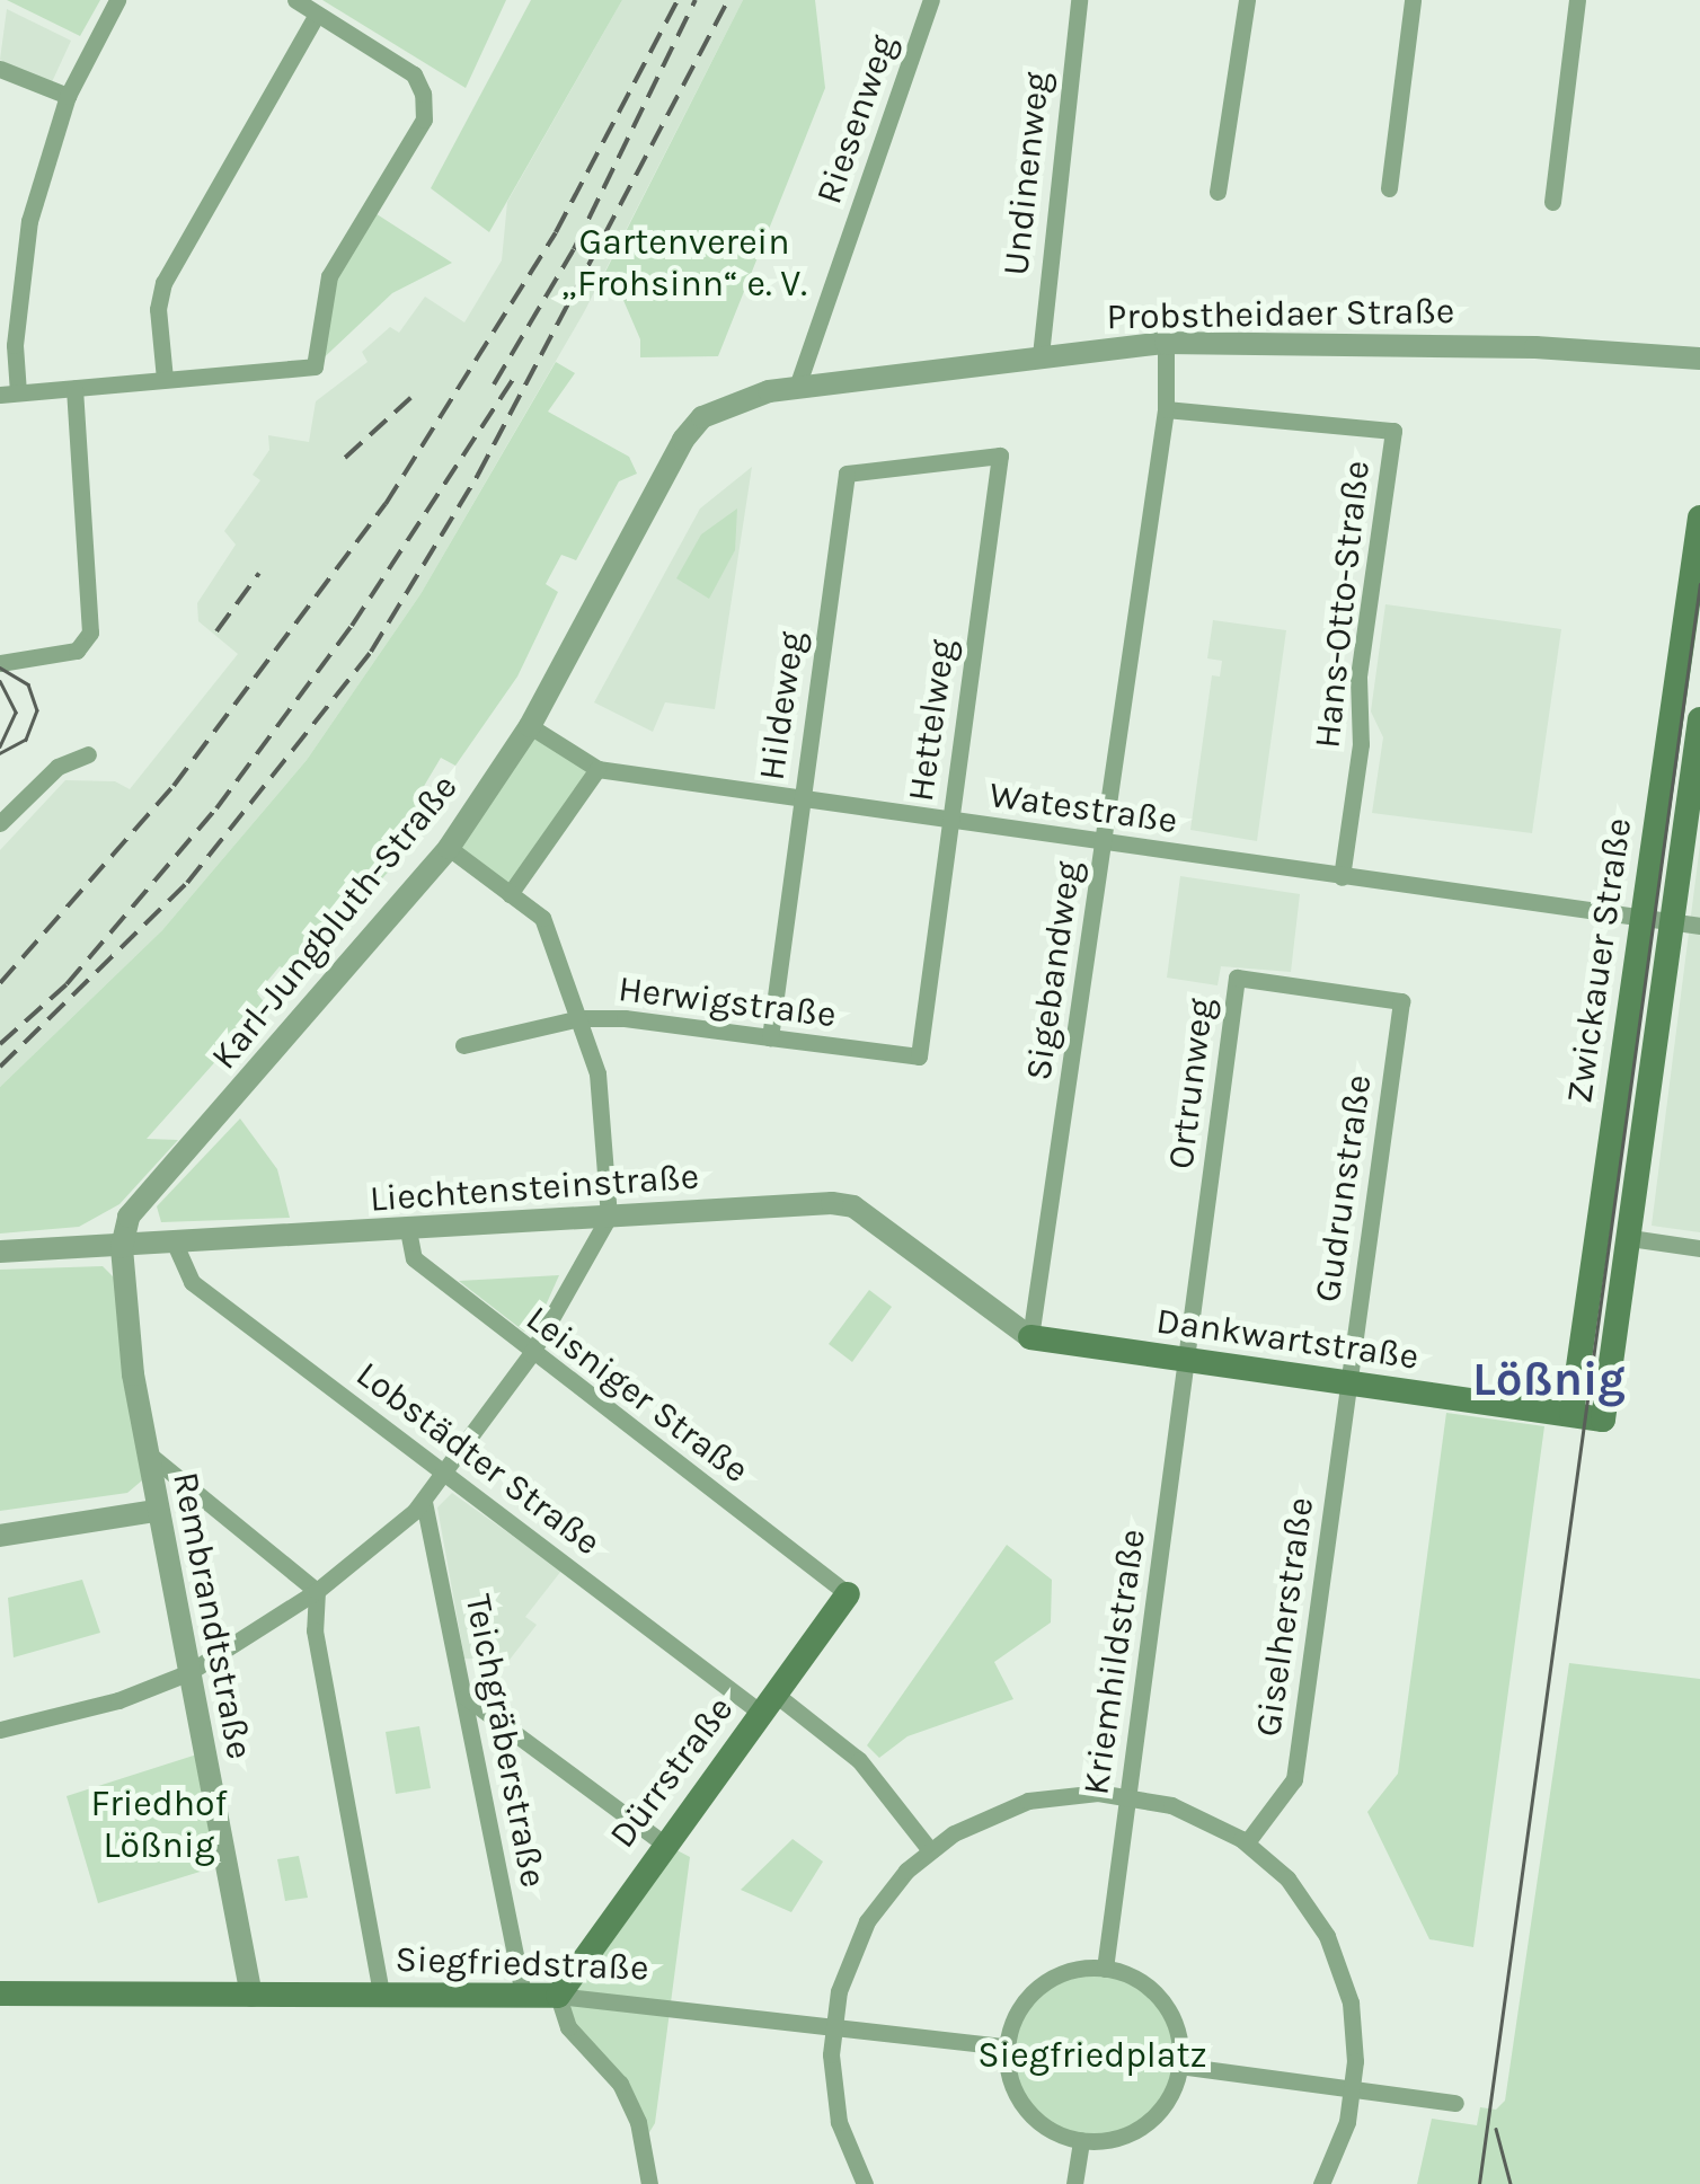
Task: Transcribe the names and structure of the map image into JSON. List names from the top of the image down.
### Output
{
  "streets": {
    "main road": [
      "Zwickauer Straße",
      "Dankwartstraße",
      "Dürrstraße",
      "Siegfriedstraße"
    ],
    "street": [
      "Riesenweg",
      "Undinenweg",
      "Probstheidaer Straße",
      "Hans-Otto-Straße",
      "Hildeweg",
      "Hettelweg",
      "Watestraße",
      "Karl-Jungbluth-Straße",
      "Sigebandweg",
      "Herwigstraße",
      "Ortrunweg",
      "Liechtensteinstraße",
      "Gudrunstraße",
      "Leisniger Straße",
      "Lobstädter Straße",
      "Rembrandtstraße",
      "Giselherstraße",
      "Kriemhildstraße",
      "Teichgräberstraße"
    ]
  },
  "crossings": [
    ["Riesenweg", "Probstheidaer Straße"],
    ["Undinenweg", "Probstheidaer Straße"],
    ["Probstheidaer Straße", "Karl-Jungbluth-Straße"],
    ["Probstheidaer Straße", "Sigebandweg"],
    ["Hans-Otto-Straße", "Watestraße"],
    ["Hans-Otto-Straße", "Sigebandweg"],
    ["Hildeweg", "Hettelweg"],
    ["Hildeweg", "Watestraße"],
    ["Hildeweg", "Herwigstraße"],
    ["Hettelweg", "Watestraße"],
    ["Hettelweg", "Herwigstraße"],
    ["Watestraße", "Karl-Jungbluth-Straße"],
    ["Watestraße", "Zwickauer Straße"],
    ["Watestraße", "Sigebandweg"],
    ["Karl-Jungbluth-Straße", "Liechtensteinstraße"],
    ["Karl-Jungbluth-Straße", "Rembrandtstraße"],
    ["Zwickauer Straße", "Dankwartstraße"],
    ["Sigebandweg", "Liechtensteinstraße"],
    ["Sigebandweg", "Dankwartstraße"],
    ["Ortrunweg", "Gudrunstraße"],
    ["Ortrunweg", "Dankwartstraße"],
    ["Ortrunweg", "Kriemhildstraße"],
    ["Liechtensteinstraße", "Dankwartstraße"],
    ["Liechtensteinstraße", "Leisniger Straße"],
    ["Liechtensteinstraße", "Lobstädter Straße"],
    ["Liechtensteinstraße", "Rembrandtstraße"],
    ["Gudrunstraße", "Dankwartstraße"],
    ["Gudrunstraße", "Giselherstraße"],
    ["Dankwartstraße", "Giselherstraße"],
    ["Dankwartstraße", "Kriemhildstraße"],
    ["Leisniger Straße", "Dürrstraße"],
    ["Lobstädter Straße", "Dürrstraße"],
    ["Rembrandtstraße", "Siegfriedstraße"],
    ["Kriemhildstraße", "Siegfriedstraße"],
    ["Teichgräberstraße", "Siegfriedstraße"],
    ["Dürrstraße", "Siegfriedstraße"]
  ],
  "districts": ["Lößnig"],
  "parks": ["Gartenverein „Frohsinn“ e. V.", "Friedhof Lößnig", "Siegfriedplatz"]
}
